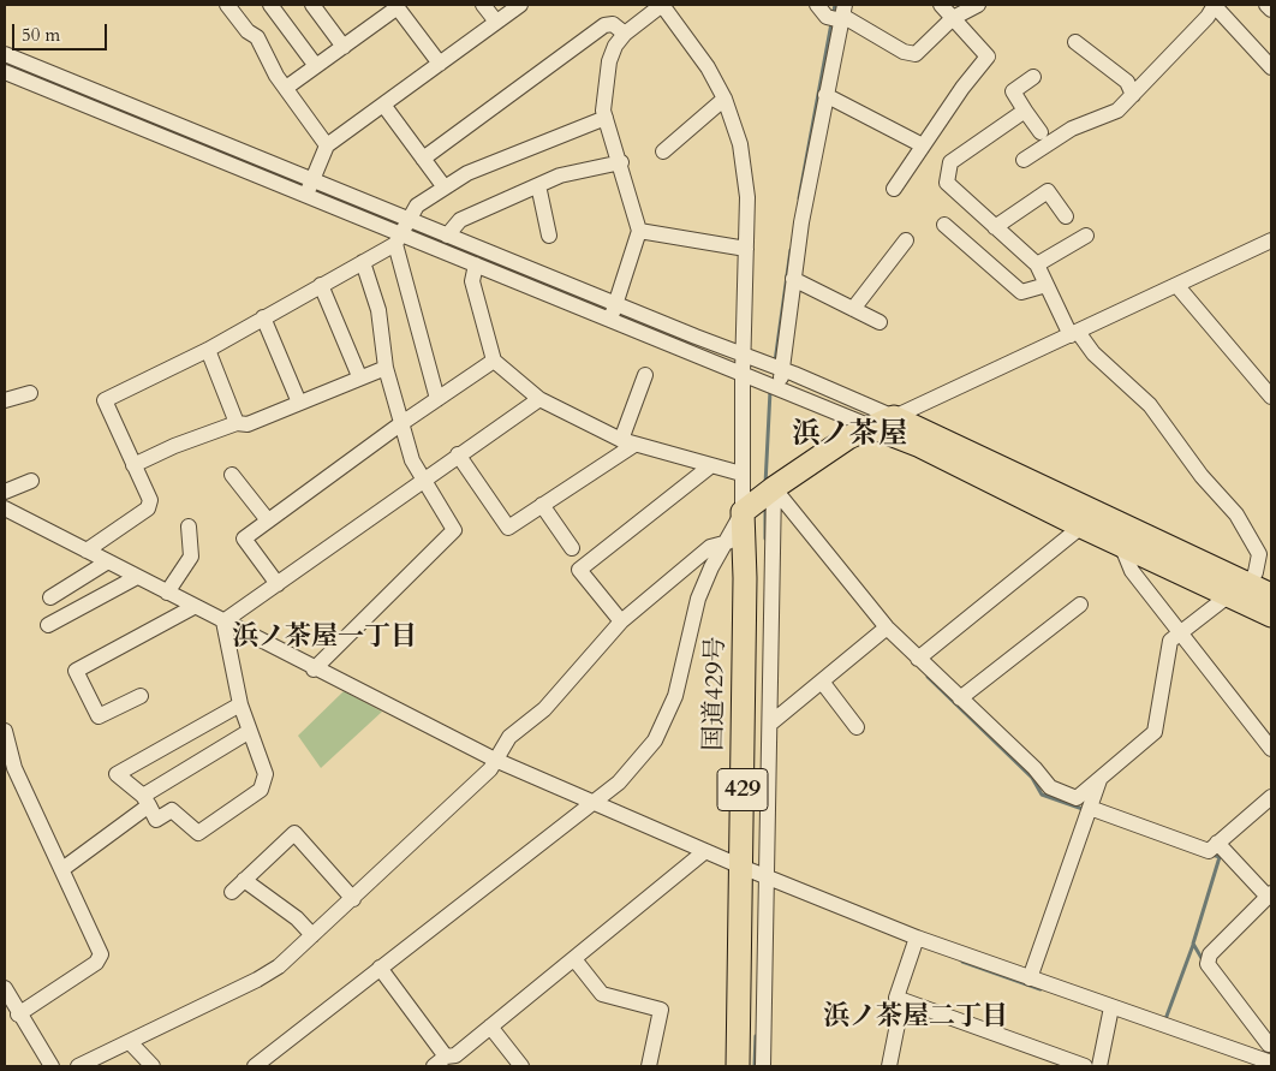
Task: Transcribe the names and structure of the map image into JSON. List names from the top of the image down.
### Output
{
  "streets": {
    "highway": ["国道429号", "429"]
  },
  "districts": ["浜ノ茶屋", "浜ノ茶屋一丁目", "浜ノ茶屋二丁目"],
  "scale_bar": "50 m"
}
